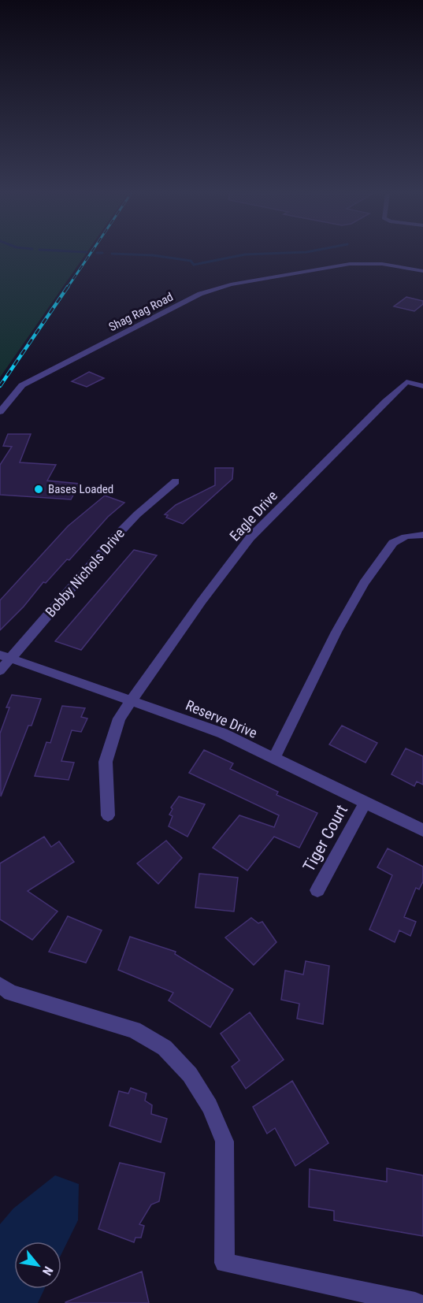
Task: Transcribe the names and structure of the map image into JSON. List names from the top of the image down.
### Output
{
  "streets": {
    "street": [
      "Shag Rag Road",
      "Eagle Drive",
      "Bobby Nichols Drive",
      "Reserve Drive",
      "Tiger Court"
    ]
  },
  "crossings": [
    ["Eagle Drive", "Reserve Drive"],
    ["Bobby Nichols Drive", "Reserve Drive"],
    ["Reserve Drive", "Tiger Court"]
  ],
  "places": ["Bases Loaded"],
  "north": "bottom right"
}
